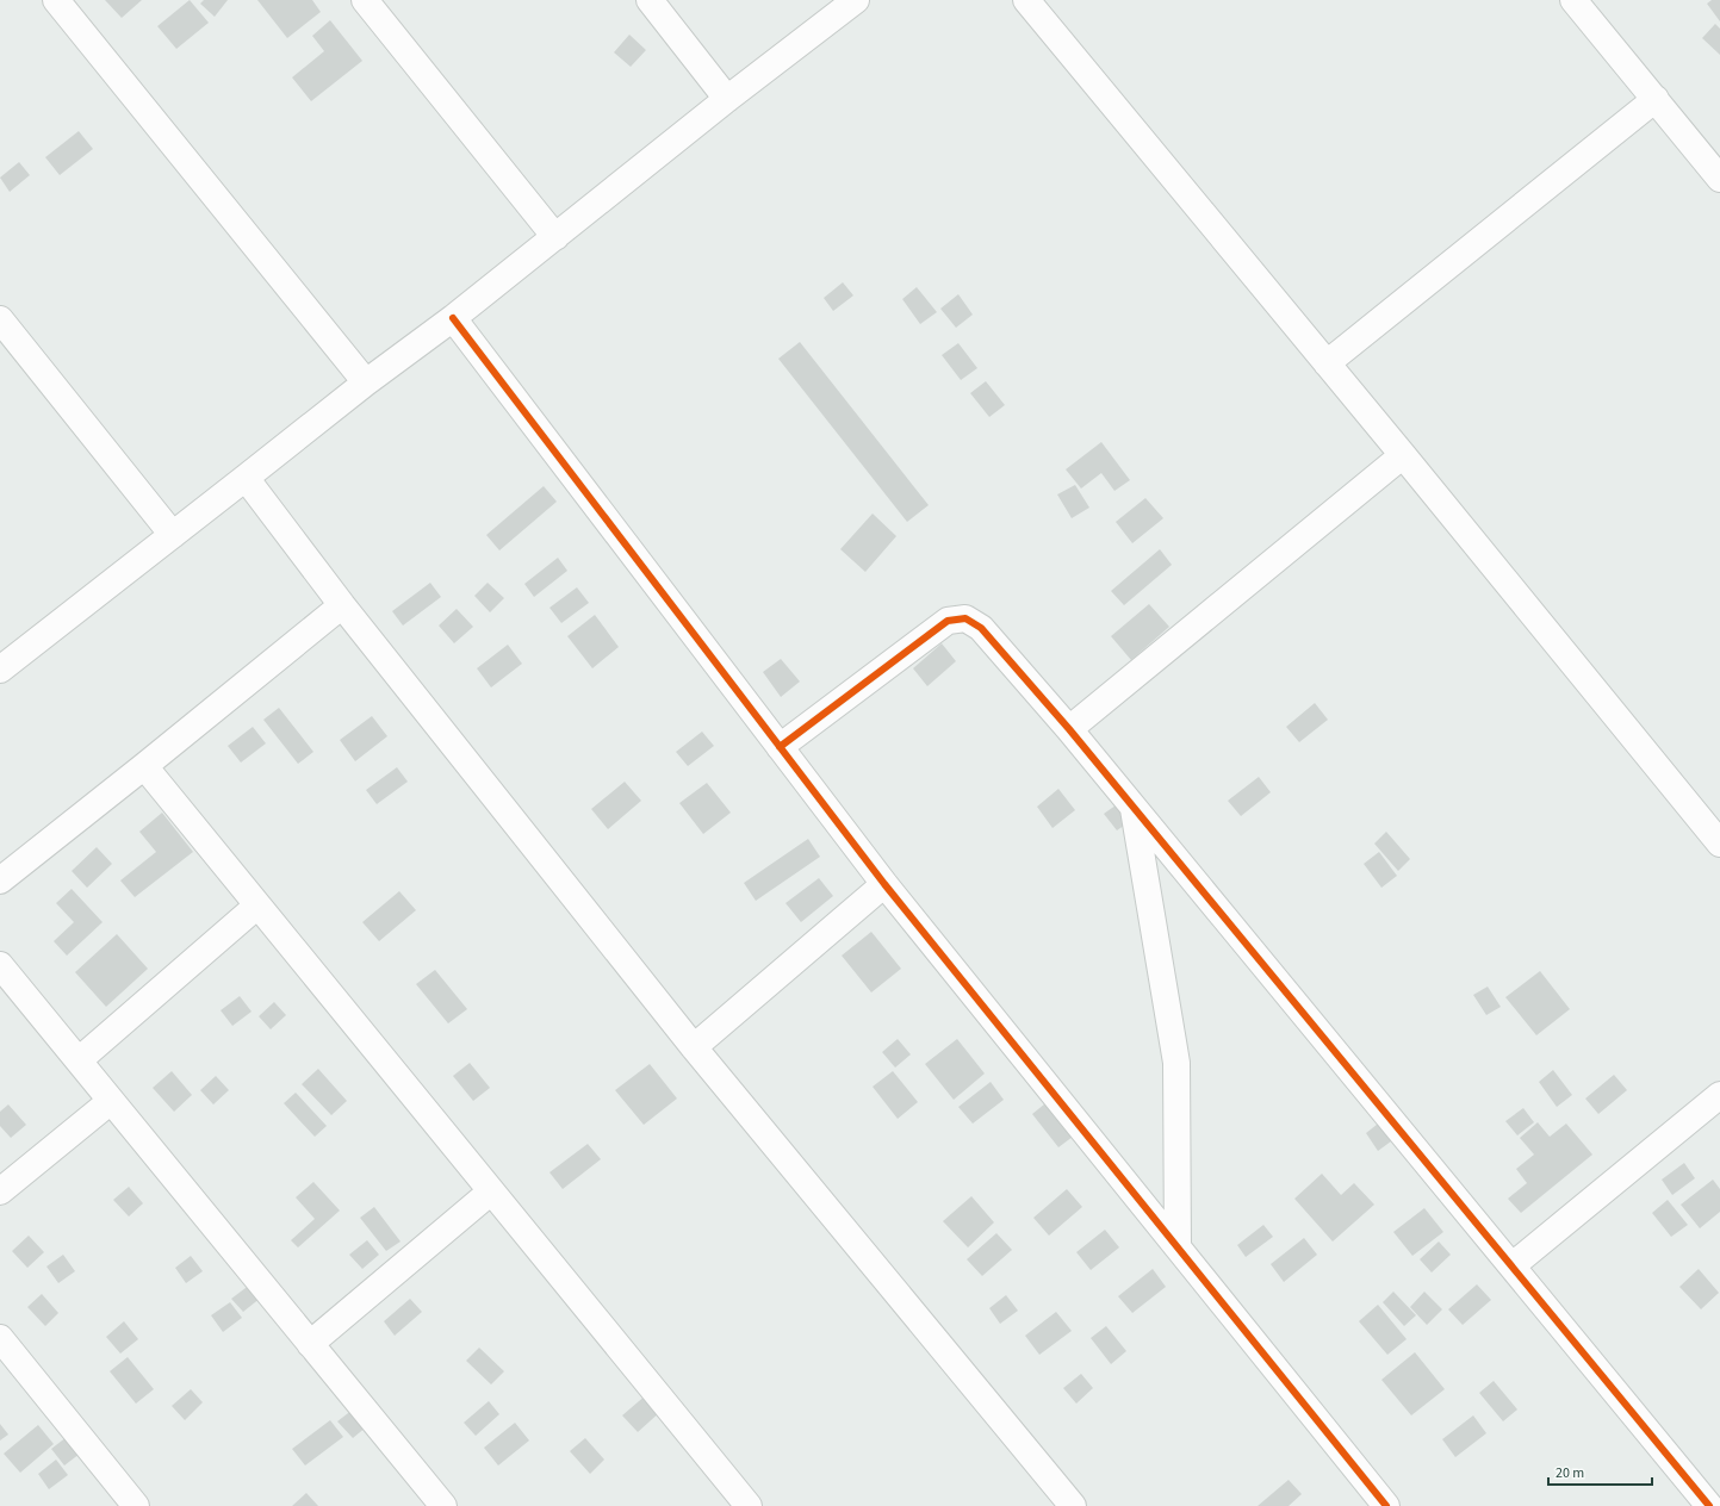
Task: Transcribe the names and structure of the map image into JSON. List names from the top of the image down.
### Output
{
  "scale_bar": "20 m"
}
